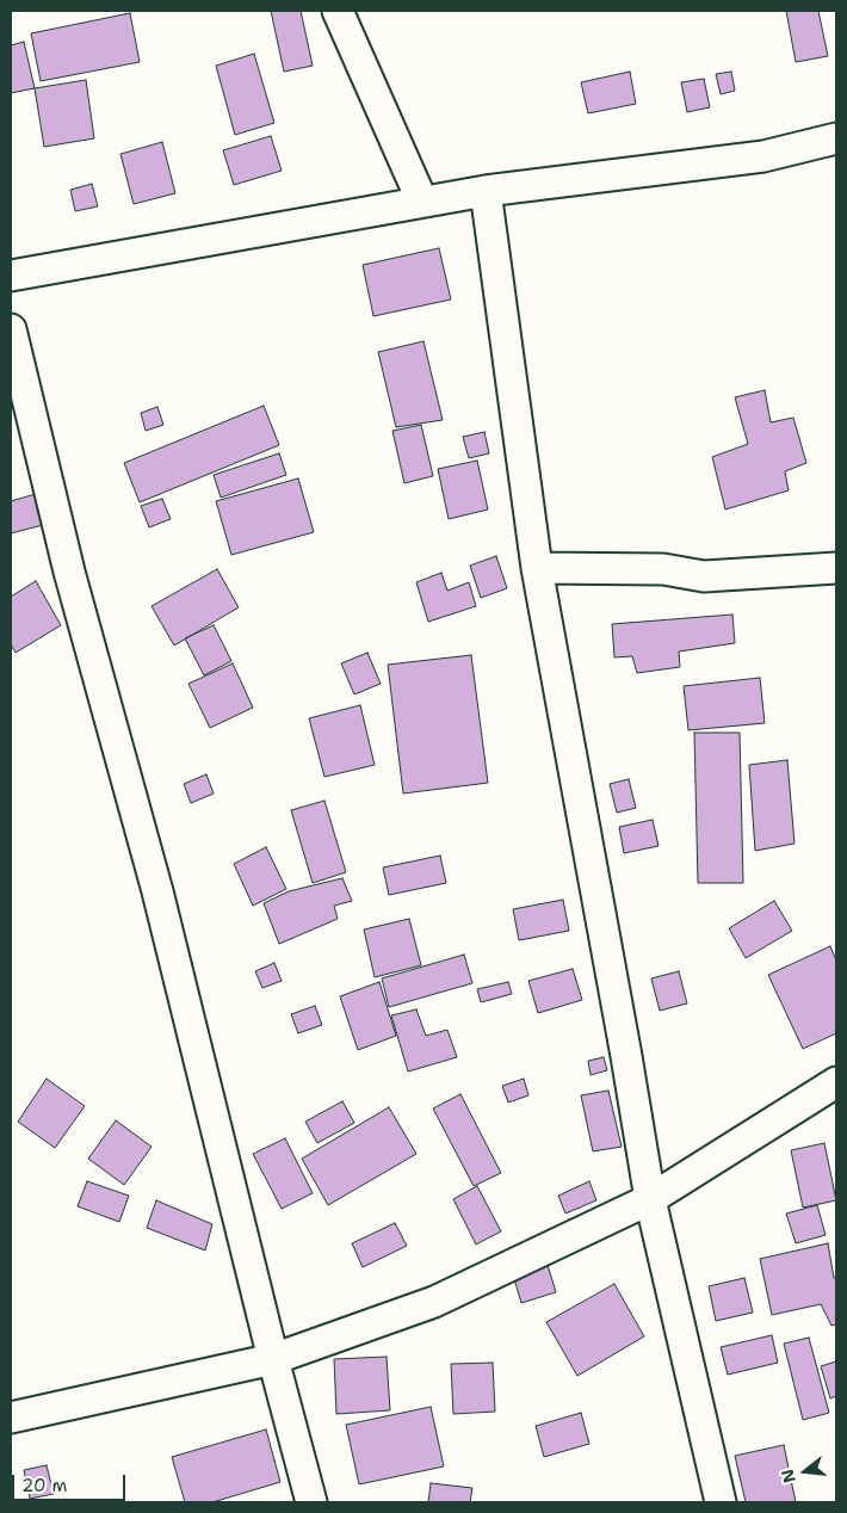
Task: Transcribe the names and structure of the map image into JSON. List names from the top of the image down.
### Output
{
  "scale_bar": "20 m",
  "north": "left"
}
